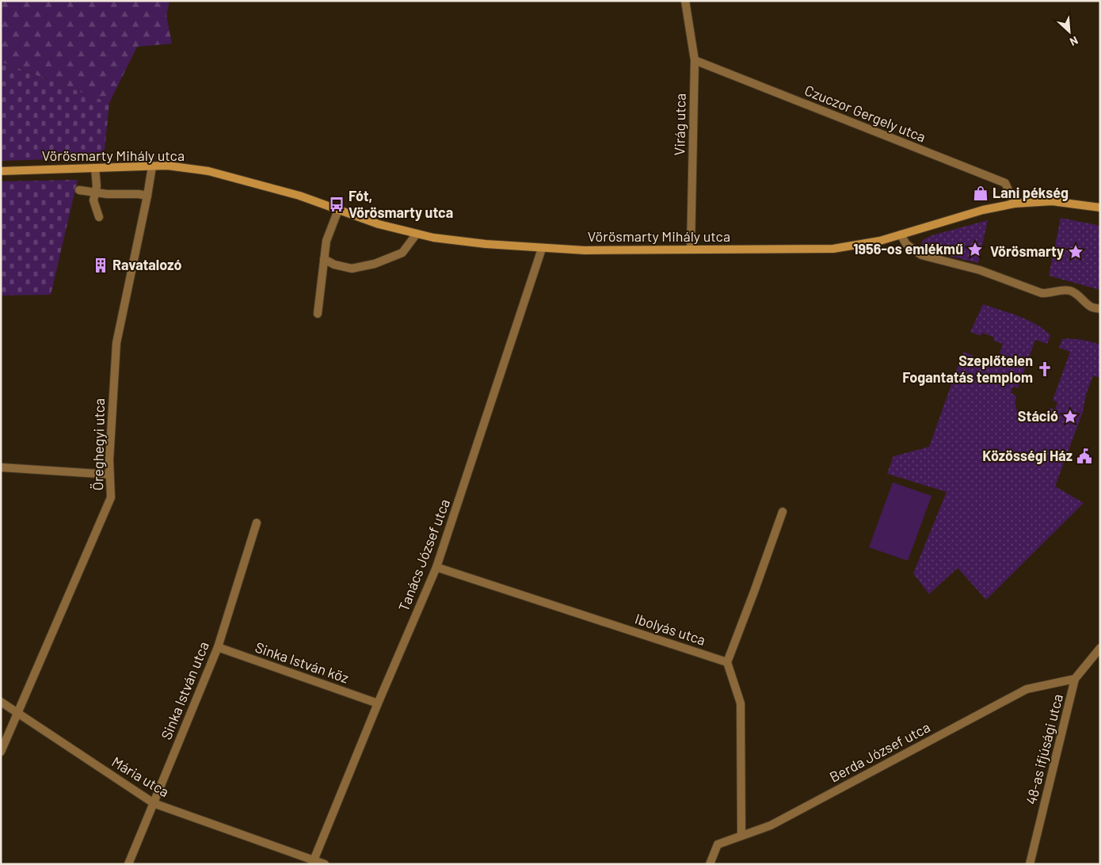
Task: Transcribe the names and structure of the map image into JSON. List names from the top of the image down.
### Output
{
  "streets": {
    "main road": ["Vörösmarty Mihály utca"],
    "street": [
      "Czuczor Gergely utca",
      "Virág utca",
      "Öreghegyi utca",
      "Tanács József utca",
      "Ibolyás utca",
      "Sinka István köz",
      "Sinka István utca",
      "48-as ifjúsági utca",
      "Berda József utca",
      "Mária utca"
    ]
  },
  "crossings": [
    ["Czuczor Gergely utca", "Virág utca"],
    ["Czuczor Gergely utca", "Vörösmarty Mihály utca"],
    ["Virág utca", "Vörösmarty Mihály utca"],
    ["Vörösmarty Mihály utca", "Öreghegyi utca"],
    ["Vörösmarty Mihály utca", "Tanács József utca"],
    ["Öreghegyi utca", "Mária utca"],
    ["Tanács József utca", "Ibolyás utca"],
    ["Tanács József utca", "Sinka István köz"],
    ["Tanács József utca", "Mária utca"],
    ["Sinka István köz", "Sinka István utca"],
    ["Sinka István utca", "Mária utca"],
    ["48-as ifjúsági utca", "Berda József utca"]
  ],
  "places": {
    "shop": ["Lani pékség"],
    "bus stop": ["Fót, Vörösmarty utca"],
    "place": ["1956-os emlékmű", "Vörösmarty", "Stáció"],
    "building": ["Ravatalozó"],
    "church": ["Szeplőtelen Fogantatás templom"],
    "public building": ["Közösségi Ház"]
  },
  "north": "bottom right"
}
